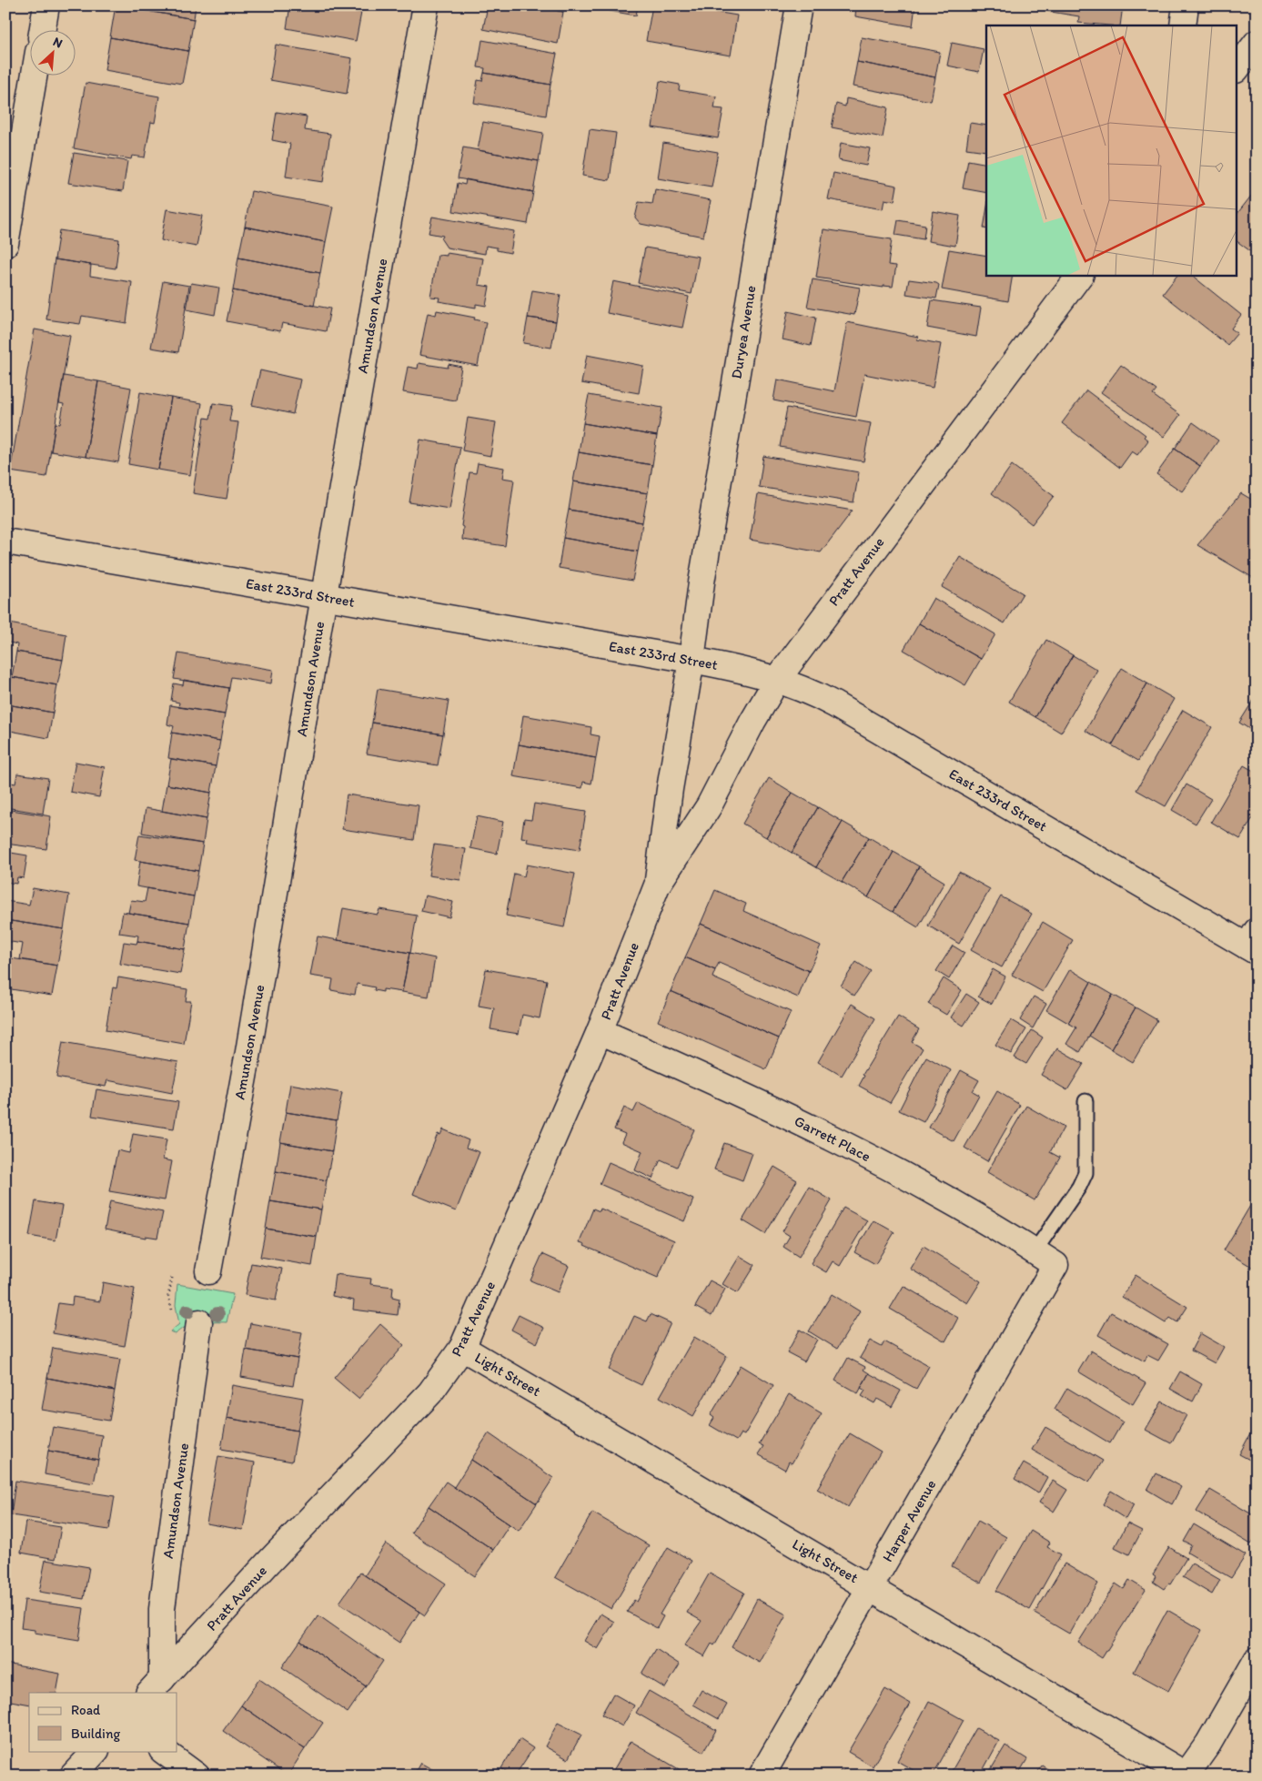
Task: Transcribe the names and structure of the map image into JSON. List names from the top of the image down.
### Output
{
  "streets": {
    "street": [
      "Amundson Avenue",
      "Duryea Avenue",
      "Pratt Avenue",
      "East 233rd Street",
      "Garrett Place",
      "Light Street",
      "Harper Avenue"
    ]
  },
  "crossings": [
    ["Amundson Avenue", "Pratt Avenue"],
    ["Amundson Avenue", "East 233rd Street"],
    ["Duryea Avenue", "Pratt Avenue"],
    ["Duryea Avenue", "East 233rd Street"],
    ["Pratt Avenue", "East 233rd Street"],
    ["Pratt Avenue", "Garrett Place"],
    ["Pratt Avenue", "Light Street"],
    ["Garrett Place", "Harper Avenue"],
    ["Light Street", "Harper Avenue"]
  ],
  "legend": ["Road", "Building"],
  "north": "top right"
}
